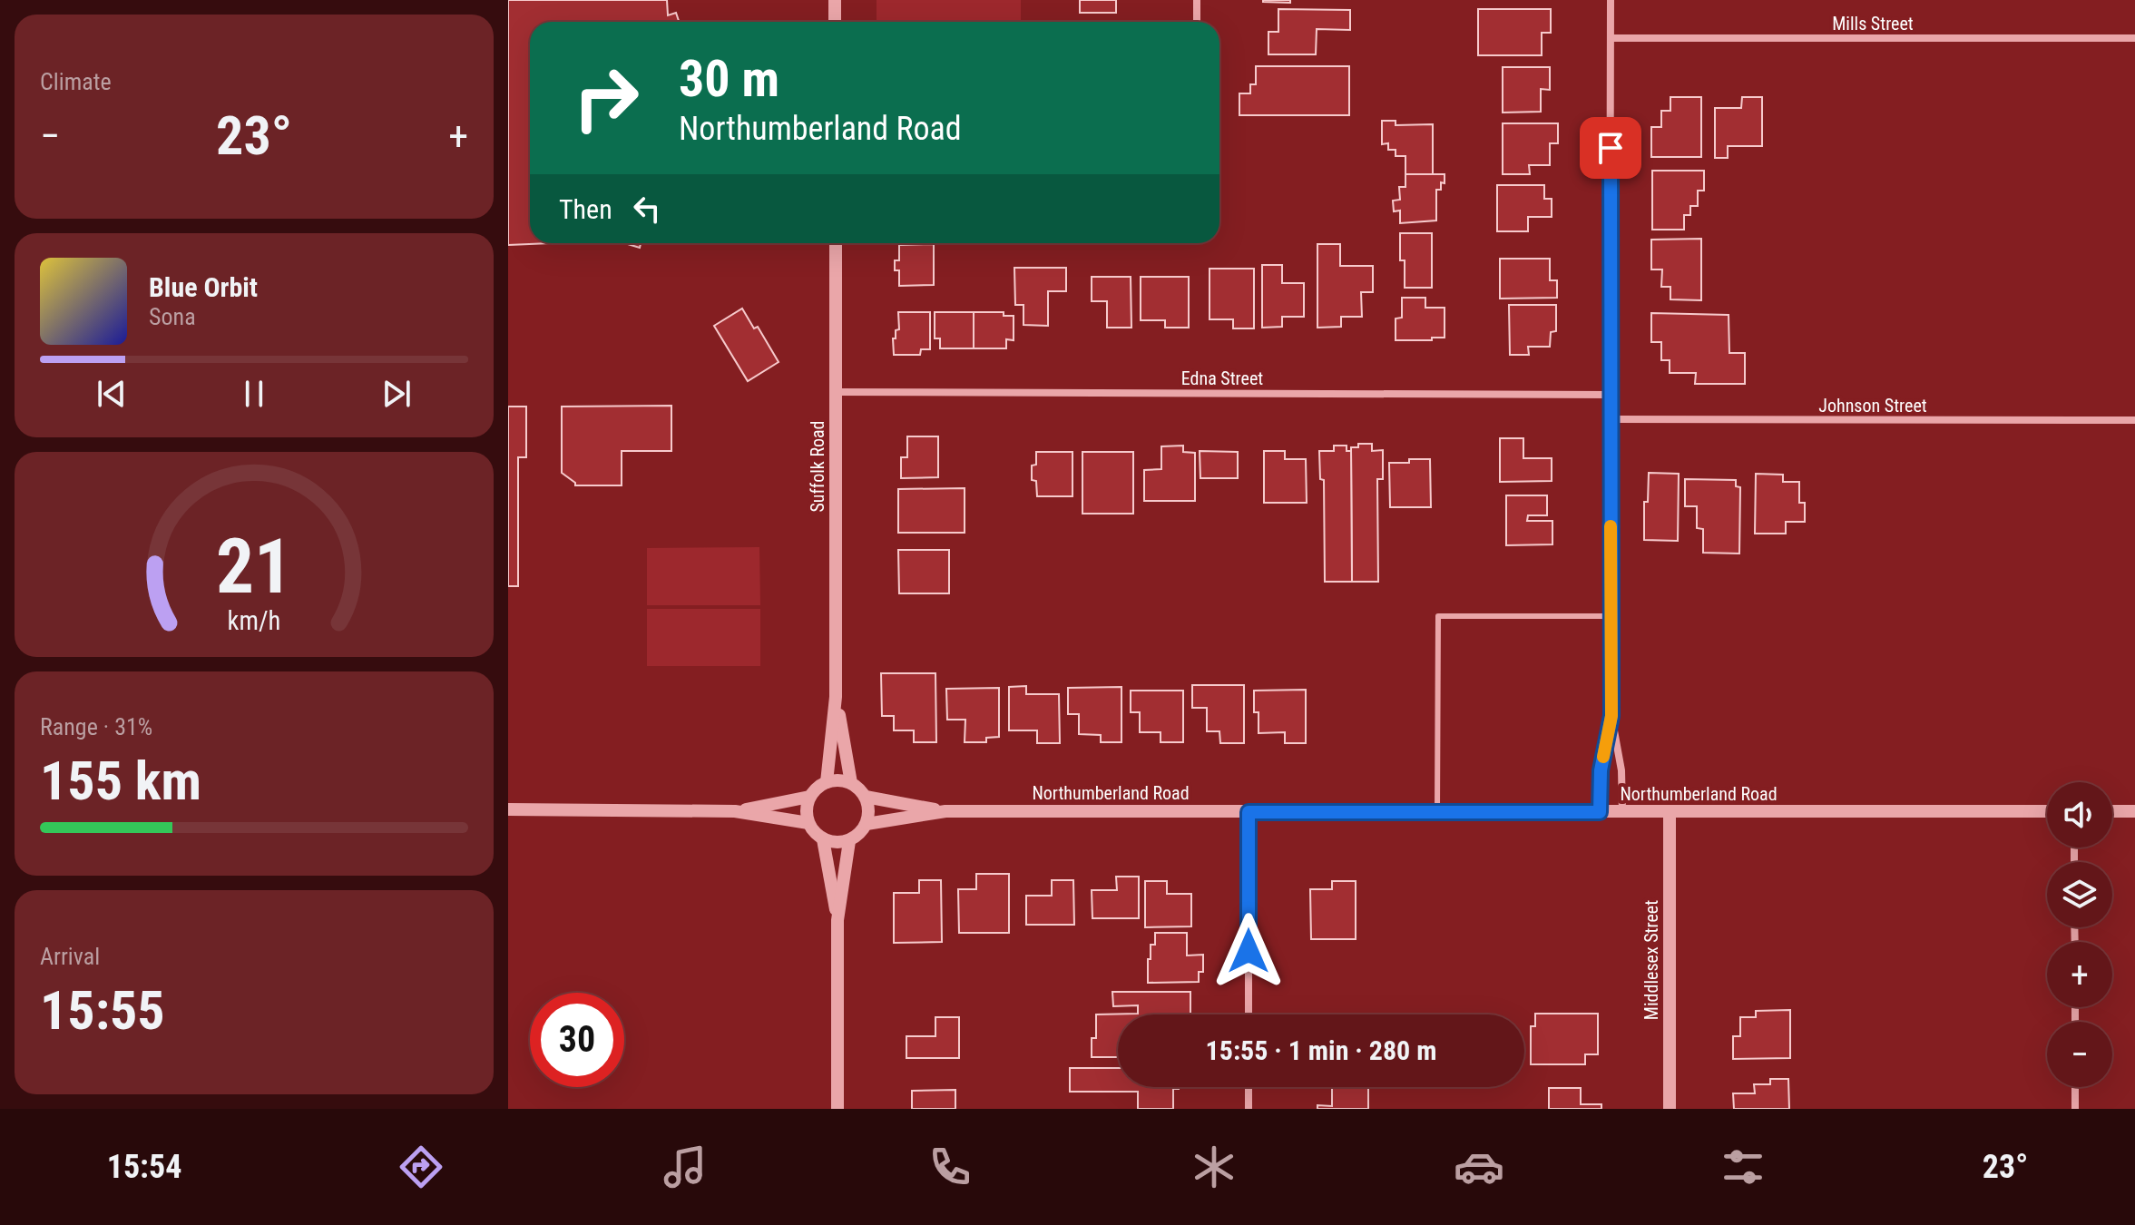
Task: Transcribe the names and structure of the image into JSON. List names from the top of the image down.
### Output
{
  "streets": {
    "street": [
      "Mills Street",
      "Edna Street",
      "Johnson Street",
      "Suffolk Road",
      "Northumberland Road",
      "Middlesex Street"
    ]
  },
  "crossings": [
    ["Edna Street", "Suffolk Road"],
    ["Suffolk Road", "Northumberland Road"],
    ["Northumberland Road", "Middlesex Street"]
  ],
  "page": {
    "tile": [
      "Climate",
      ["Range · 31%", "155 km"],
      ["Arrival", "15:55"]
    ],
    "turn": ["30 m", "Northumberland Road"],
    "heat": ["−", "23°", "+"],
    "then": "Then",
    "song": ["Blue Orbit", "Sona"],
    "map_buttons": ["+", "−"],
    "limit": "30",
    "trip": "15:55 · 1 min · 280 m",
    "tabs": ["15:54", "23°"],
    "gauge": ["21", "km/h"]
  }
}
